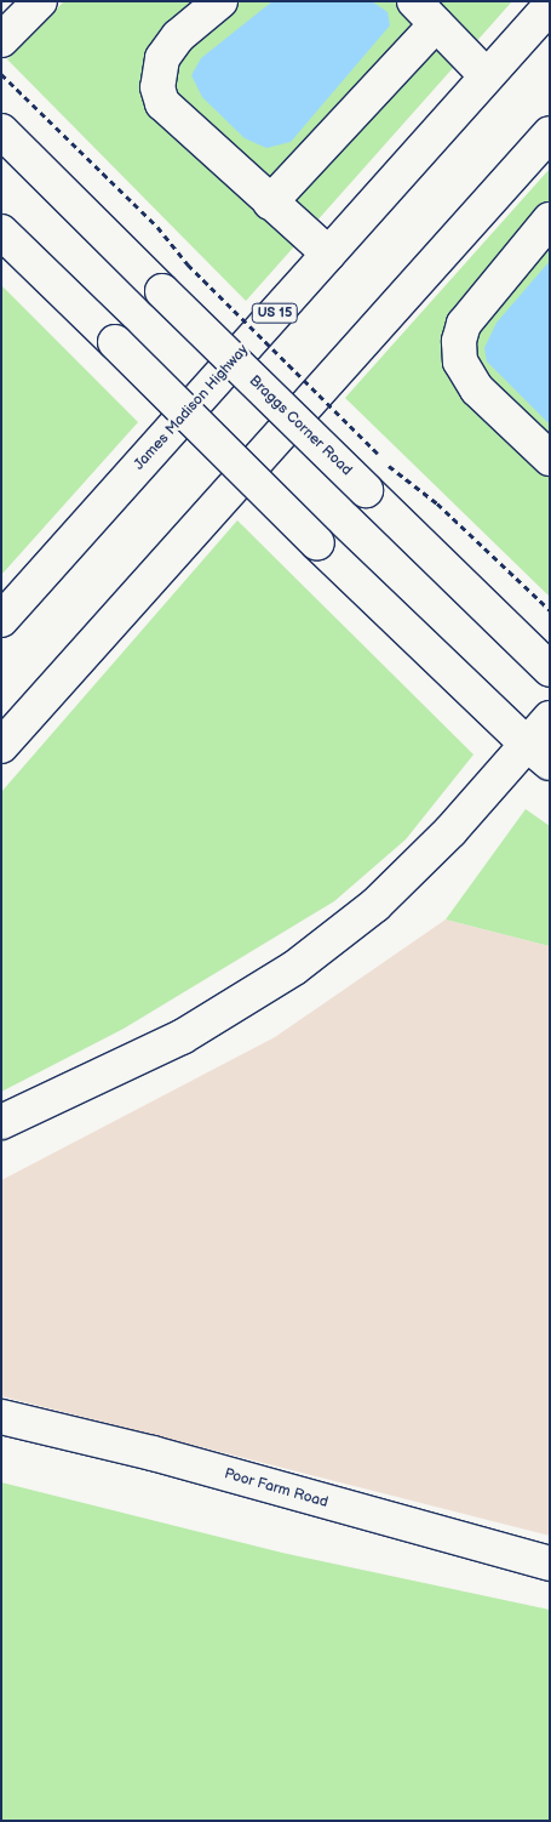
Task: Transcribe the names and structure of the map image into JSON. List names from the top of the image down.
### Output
{
  "streets": {
    "main road": [
      "US 15",
      "James Madison Highway",
      "Braggs Corner Road",
      "Poor Farm Road"
    ]
  }
}
